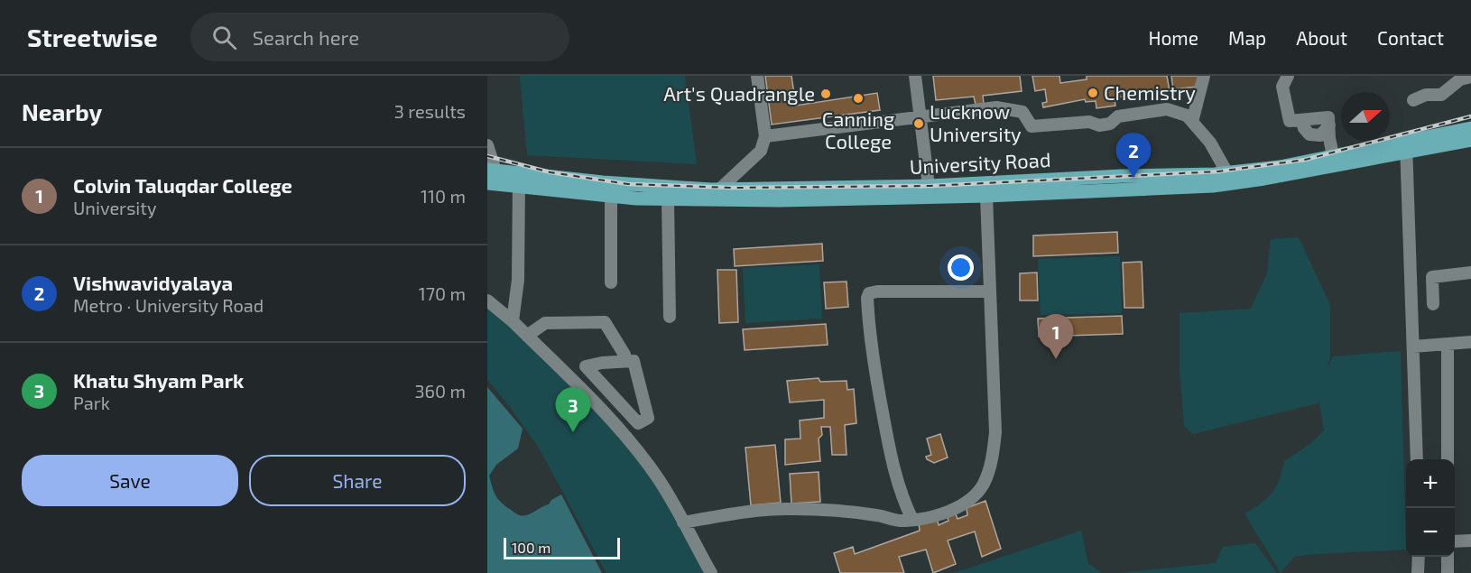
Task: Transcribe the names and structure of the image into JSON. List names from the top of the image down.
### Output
{
  "streets": {
    "main road": ["University Road"]
  },
  "places": [
    "Chemistry",
    "Art's Quadrangle",
    "Canning College",
    "Lucknow University"
  ],
  "scale_bar": "100 m",
  "north": "right",
  "page": {
    "header": "Streetwise",
    "search": "Search here",
    "nav": [
      "Home",
      "Map",
      "About",
      "Contact"
    ],
    "heading": ["Nearby", "3 results"],
    "pins": ["2", "1", "3"],
    "list": [
      {
        "mark": "1",
        "name": "Colvin Taluqdar College",
        "note": "University",
        "value": "110 m"
      },
      {
        "mark": "2",
        "name": "Vishwavidyalaya",
        "note": "Metro · University Road",
        "value": "170 m"
      },
      {
        "mark": "3",
        "name": "Khatu Shyam Park",
        "note": "Park",
        "value": "360 m"
      }
    ],
    "buttons": ["Save", "Share"],
    "map_buttons": ["+", "−"],
    "scale": "100 m"
  }
}
